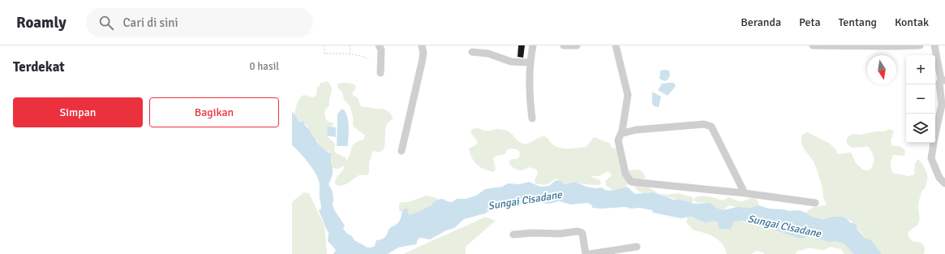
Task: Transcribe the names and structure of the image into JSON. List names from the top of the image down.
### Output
{
  "water": ["Sungai Cisadane"],
  "north": "bottom",
  "page": {
    "header": "Roamly",
    "search": "Cari di sini",
    "nav": [
      "Beranda",
      "Peta",
      "Tentang",
      "Kontak"
    ],
    "heading": ["Terdekat", "0 hasil"],
    "map_buttons": ["+", "−"],
    "buttons": ["Simpan", "Bagikan"]
  }
}
